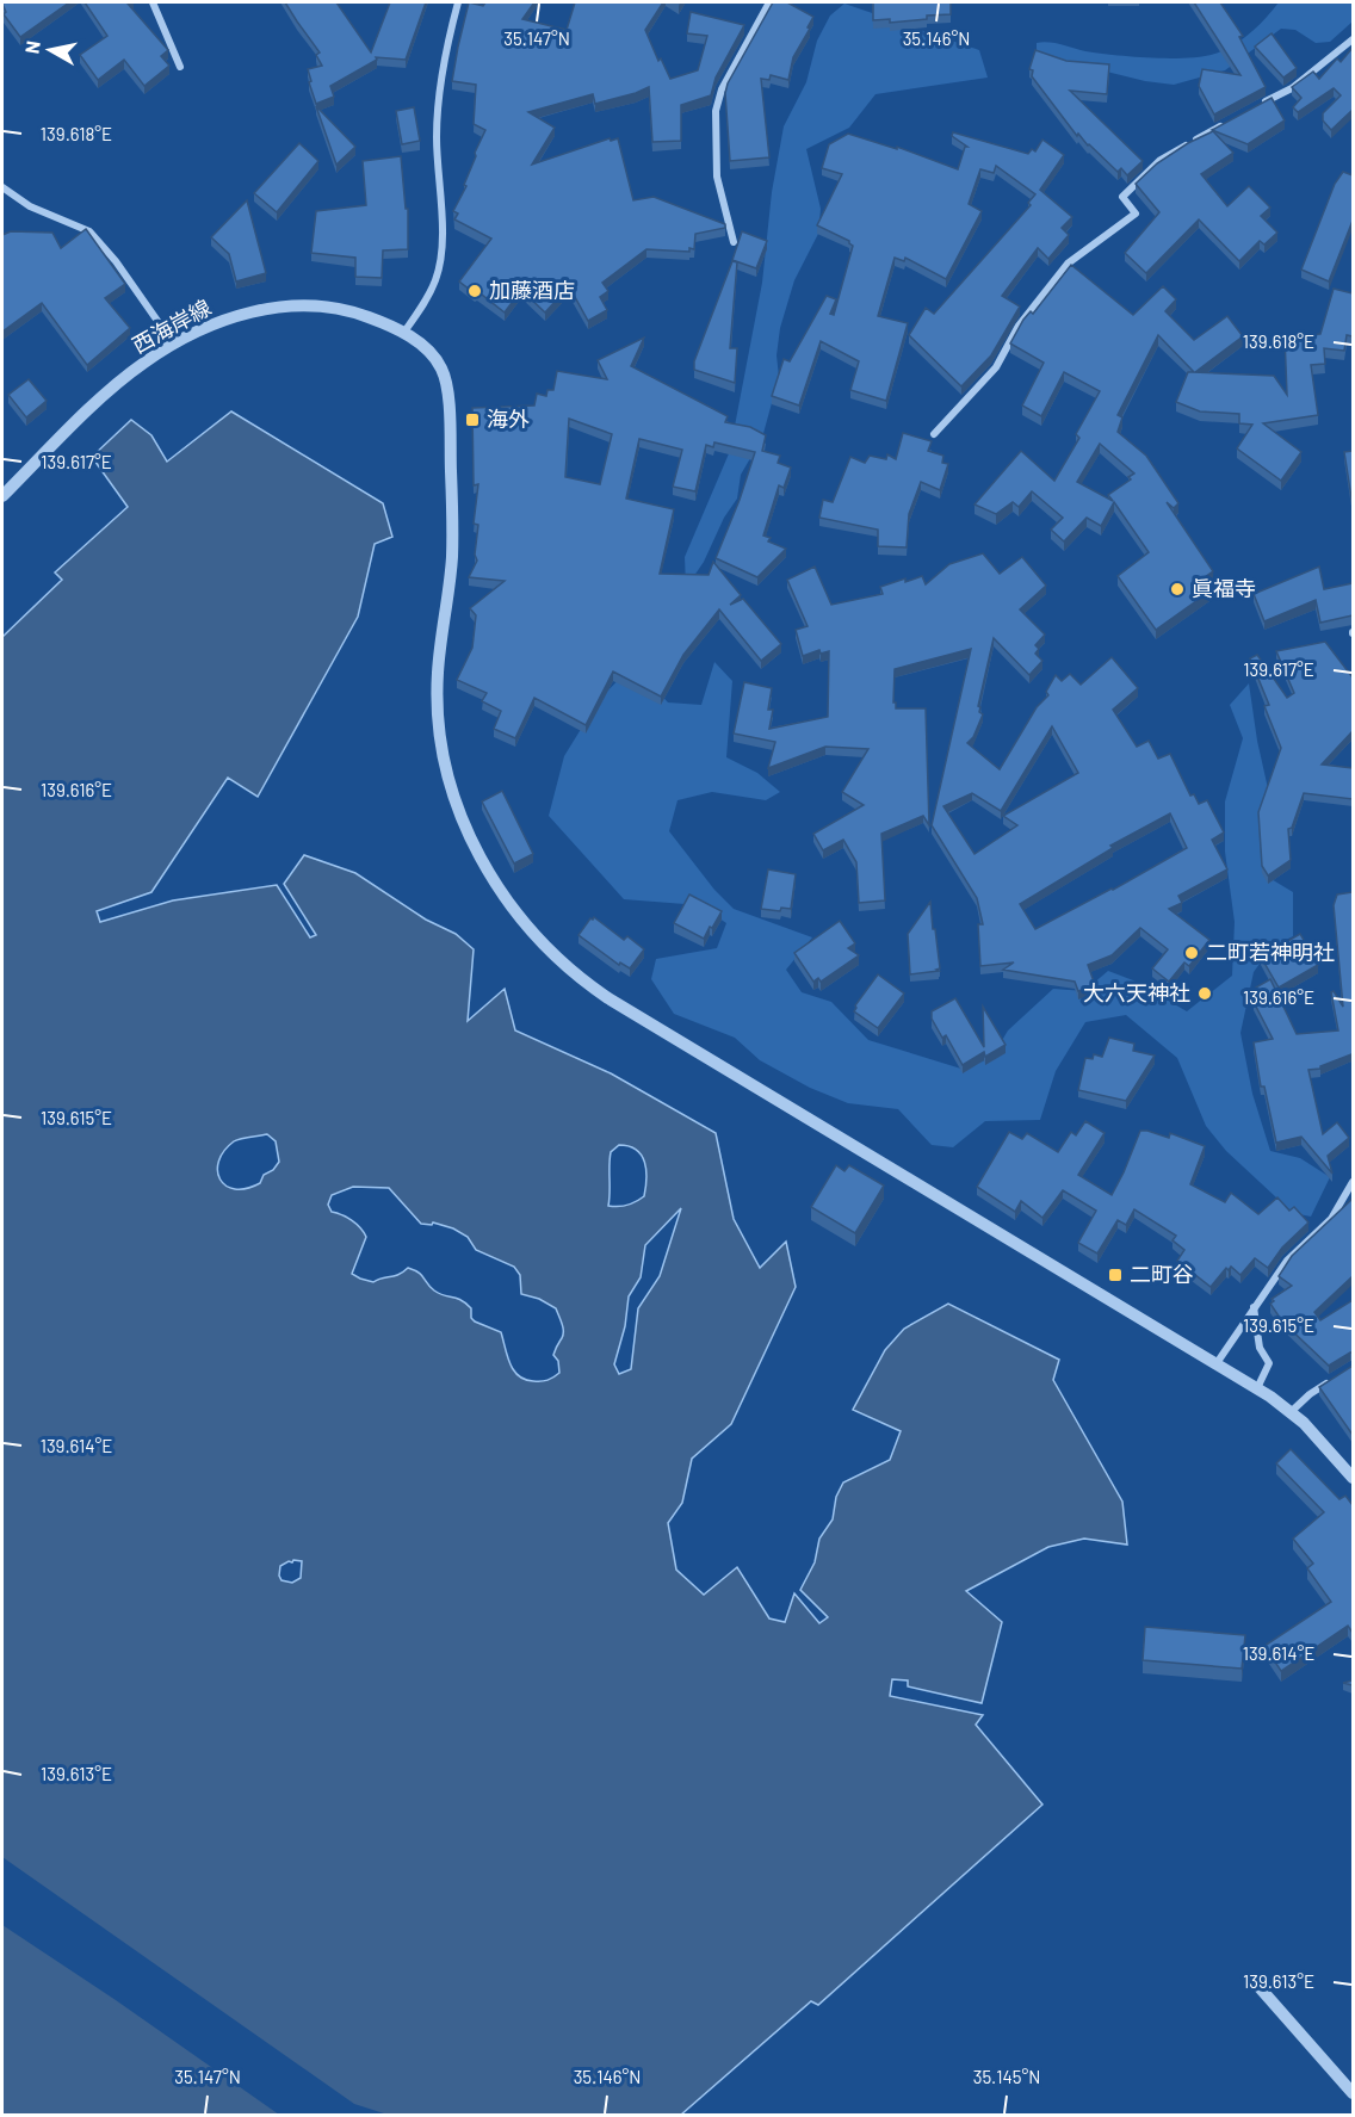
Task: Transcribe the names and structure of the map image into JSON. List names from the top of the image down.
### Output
{
  "streets": {
    "street": ["西海岸線"]
  },
  "places": {
    "other": [
      "加藤酒店",
      "眞福寺",
      "二町若神明社",
      "大六天神社"
    ],
    "transit": ["海外", "二町谷"]
  },
  "north": "left",
  "coordinates": [
    "35.147°N",
    "35.146°N",
    "139.618°E",
    "139.617°E",
    "139.616°E",
    "139.615°E",
    "139.614°E",
    "139.613°E",
    "35.145°N"
  ]
}
